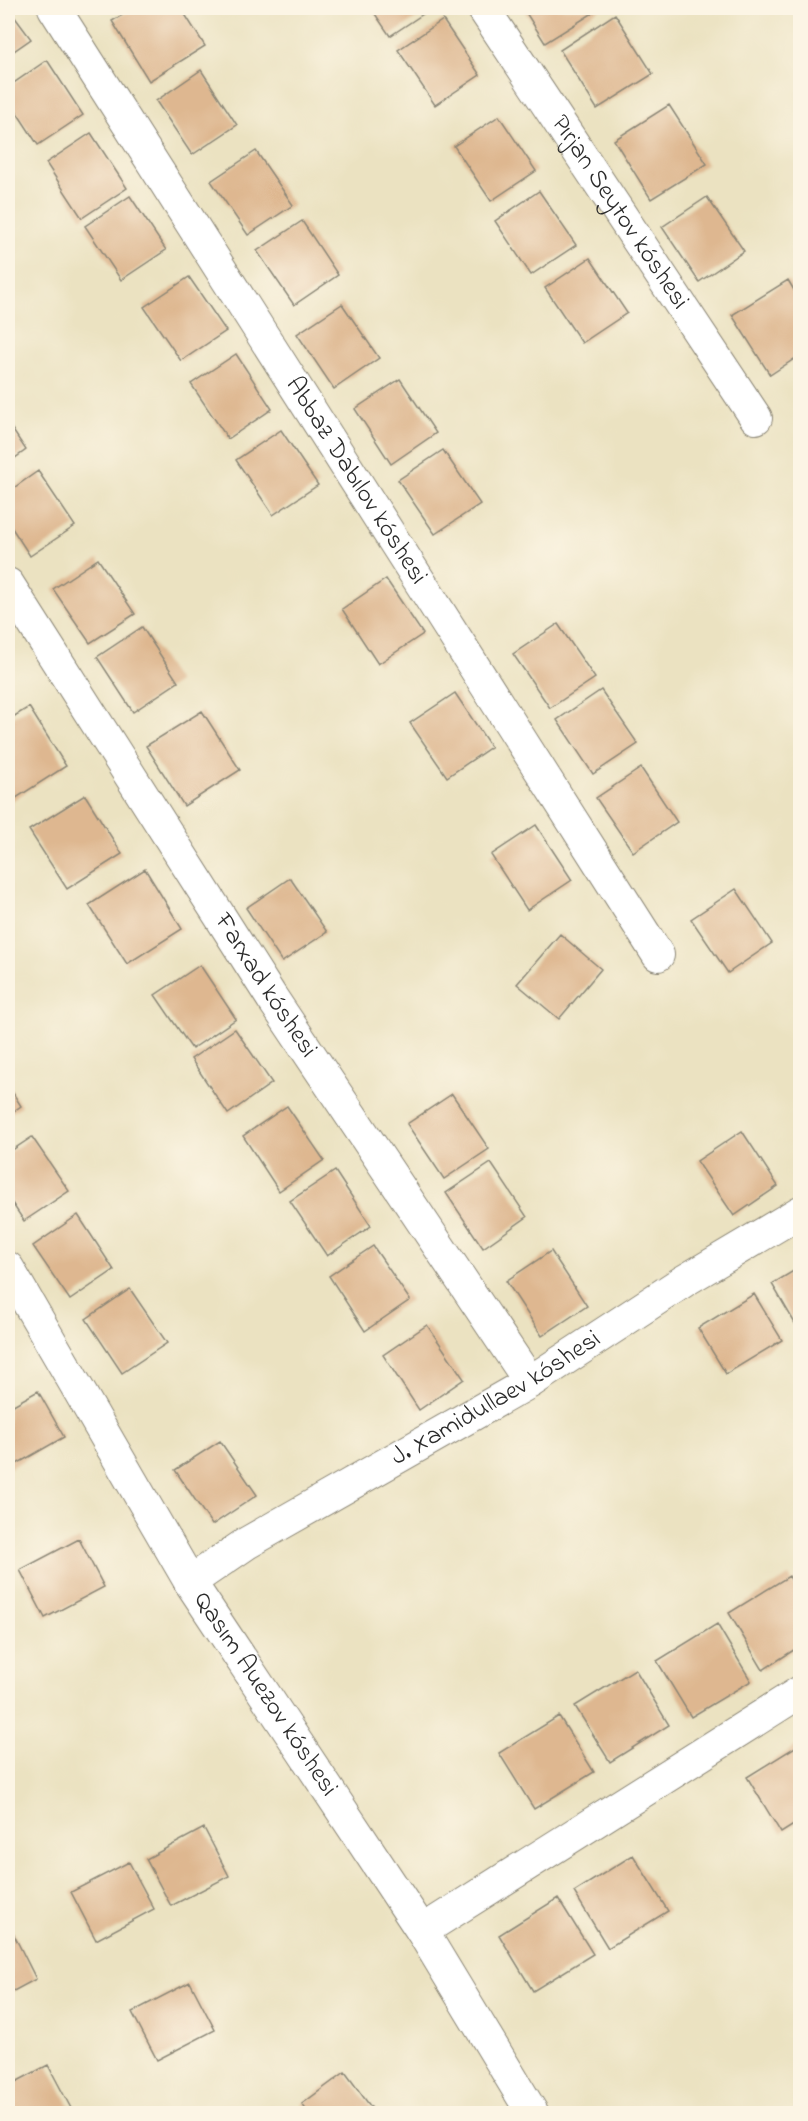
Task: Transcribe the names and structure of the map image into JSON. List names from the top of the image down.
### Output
{
  "streets": {
    "street": [
      "Pırjan Seytov kóshesi",
      "Abbaz Dabılov kóshesi",
      "Farxad kóshesi",
      "J. Xamidullaev kóshesi",
      "Qasım Auezov kóshesi"
    ]
  },
  "crossings": [
    ["Farxad kóshesi", "J. Xamidullaev kóshesi"],
    ["J. Xamidullaev kóshesi", "Qasım Auezov kóshesi"]
  ]
}
